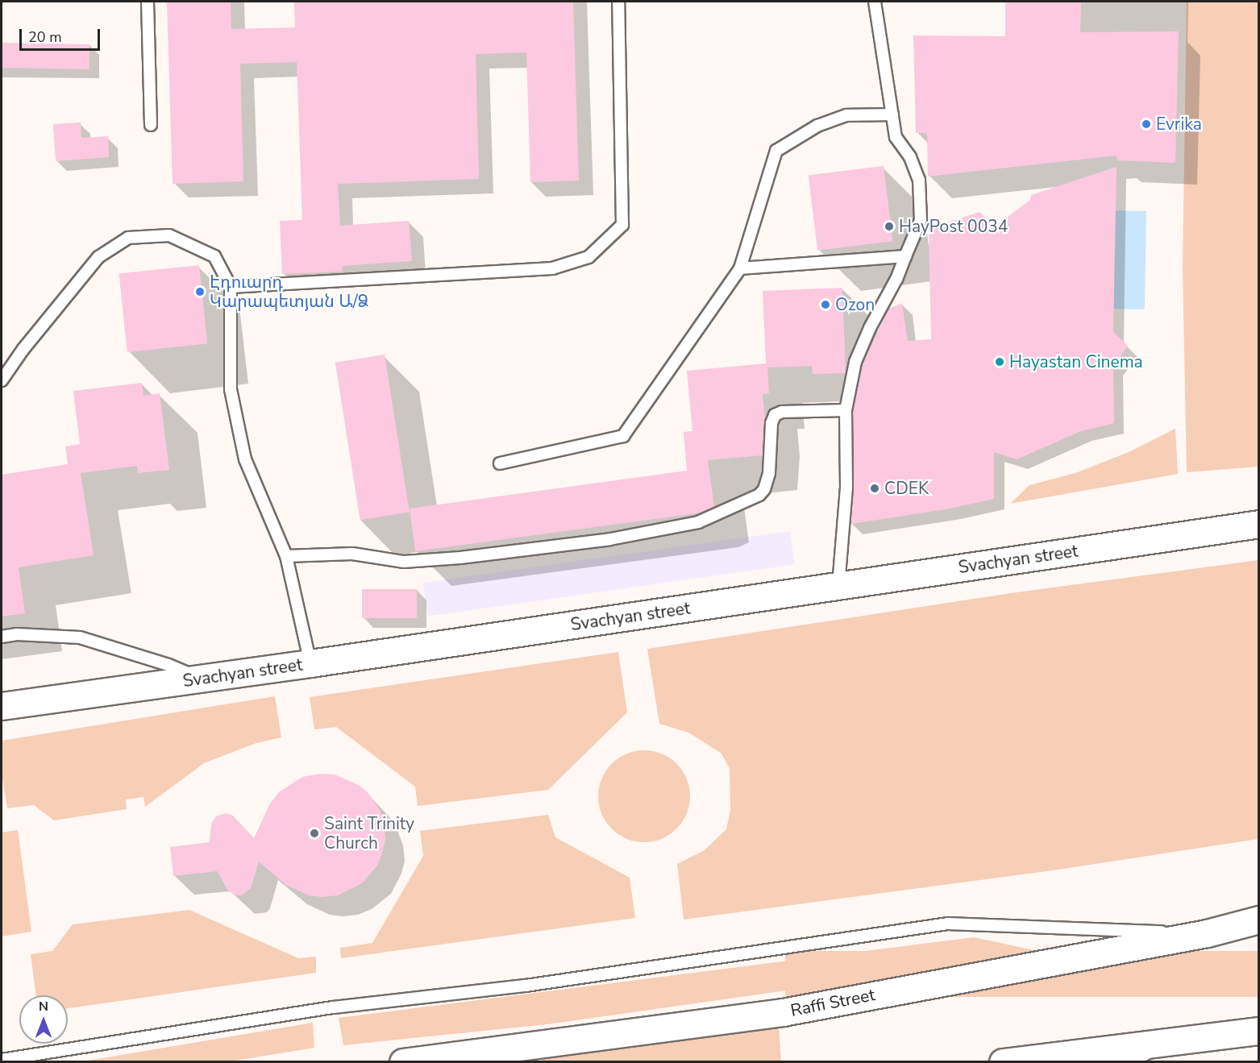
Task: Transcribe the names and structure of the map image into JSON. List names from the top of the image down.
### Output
{
  "streets": {
    "street": ["Svachyan street", "Raffi Street"]
  },
  "places": [
    "Evrika",
    "HayPost 0034",
    "Էդուարդ Կարապետյան Ա/Ձ",
    "Ozon",
    "Hayastan Cinema",
    "CDEK",
    "Saint Trinity Church"
  ],
  "scale_bar": "20 m",
  "north": "top"
}
